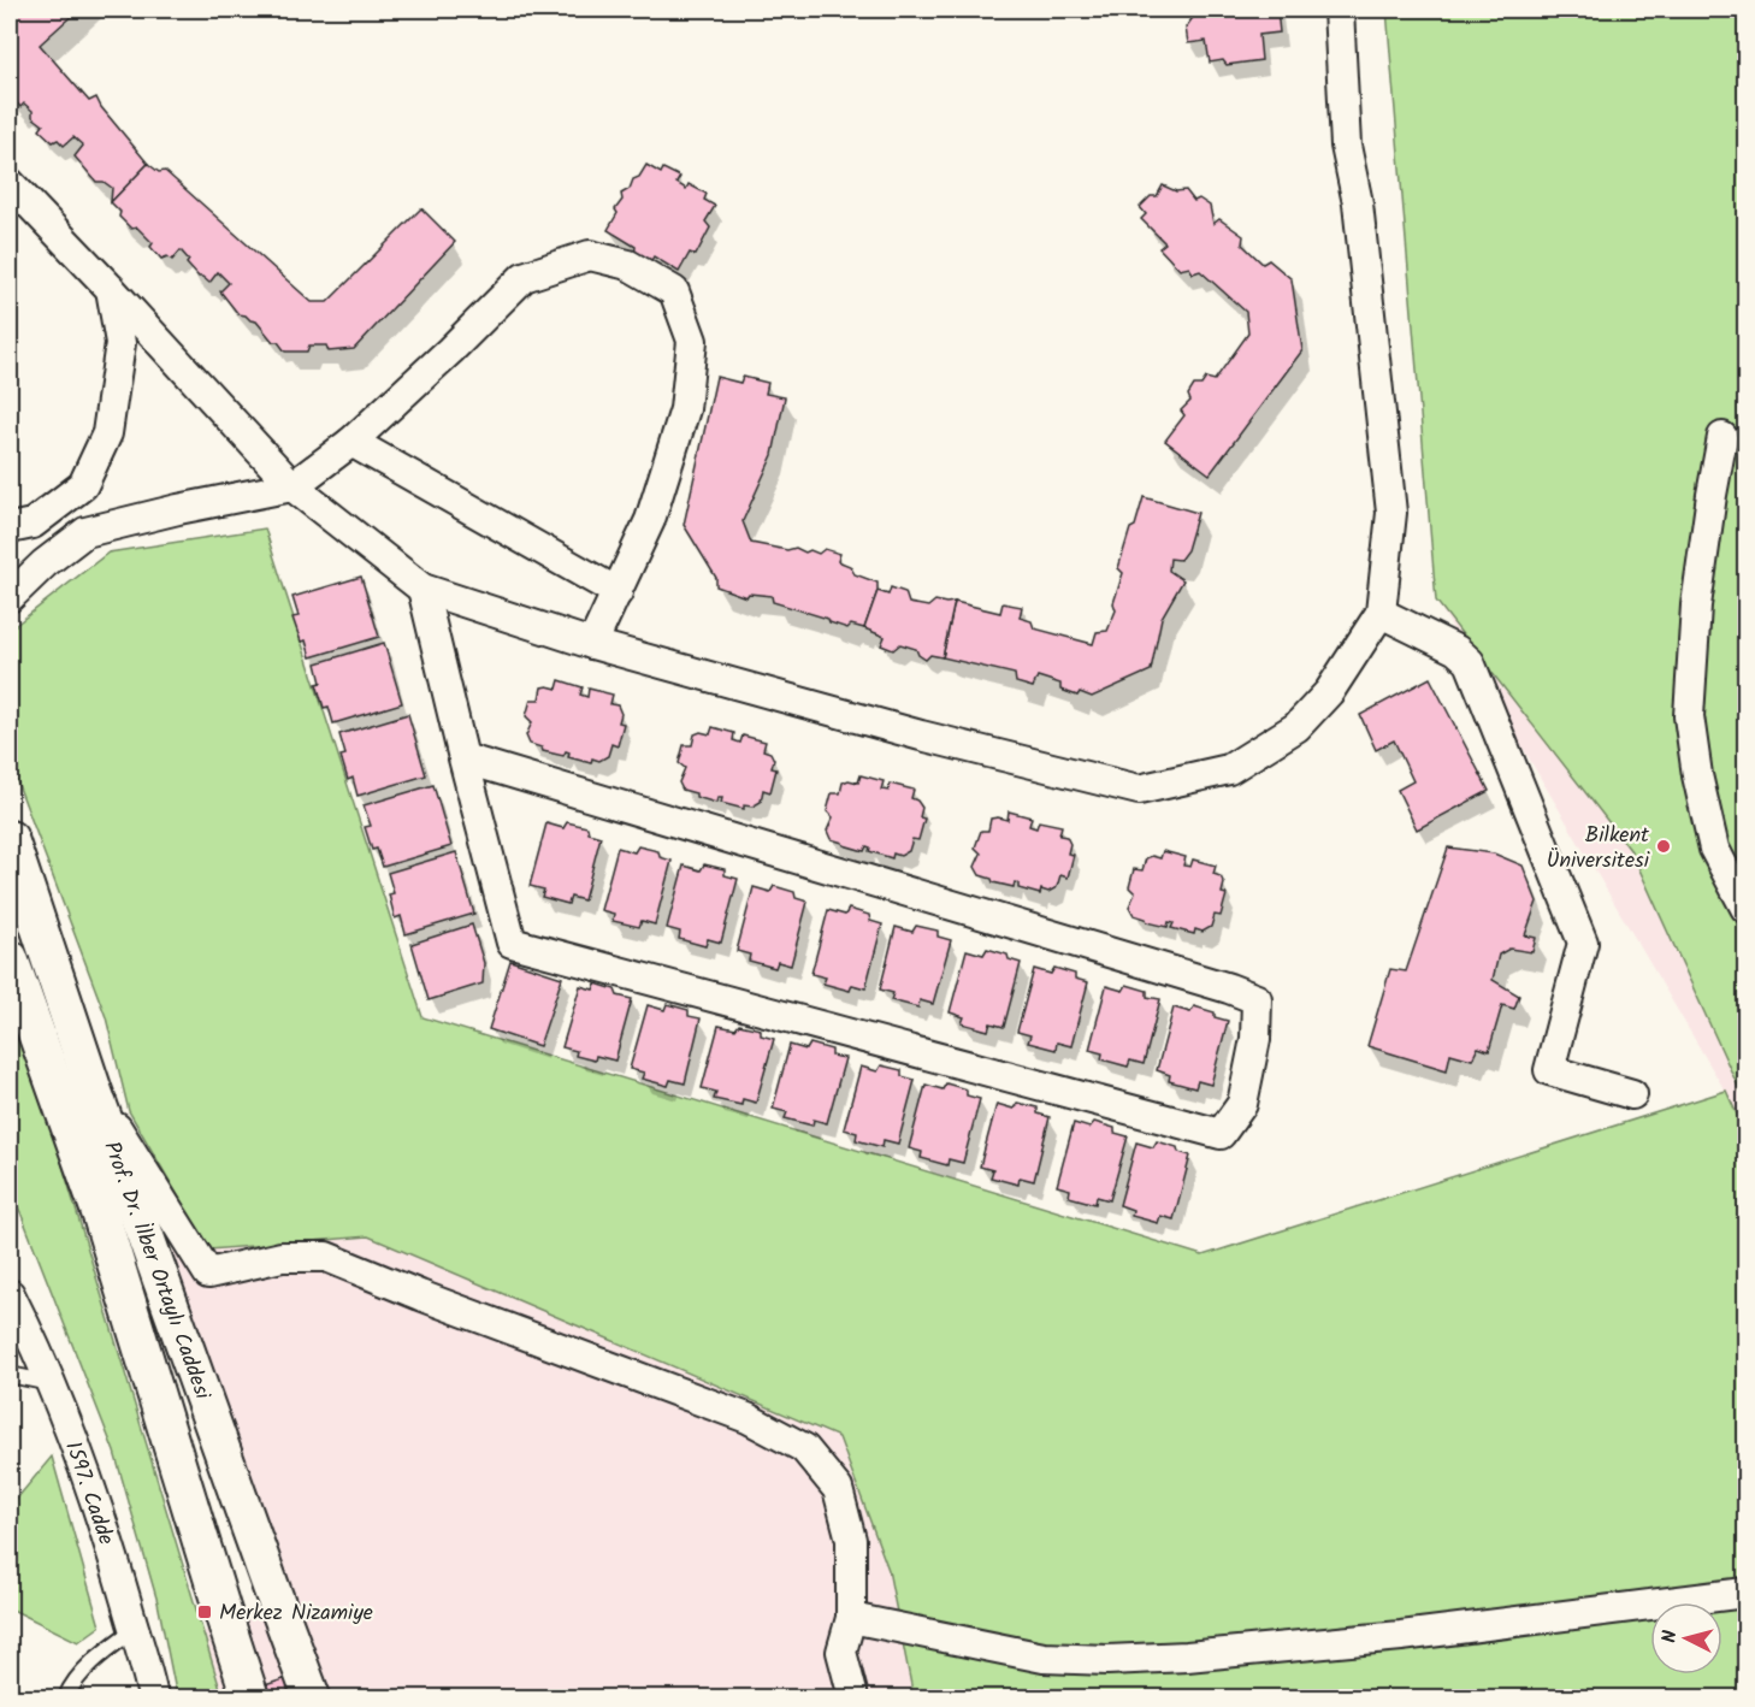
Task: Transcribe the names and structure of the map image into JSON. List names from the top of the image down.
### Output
{
  "streets": {
    "street": ["Prof. Dr. İlber Ortaylı Caddesi", "1597. Cadde"]
  },
  "places": {
    "other": ["Bilkent Üniversitesi"],
    "transit": ["Merkez Nizamiye"]
  },
  "north": "left"
}
